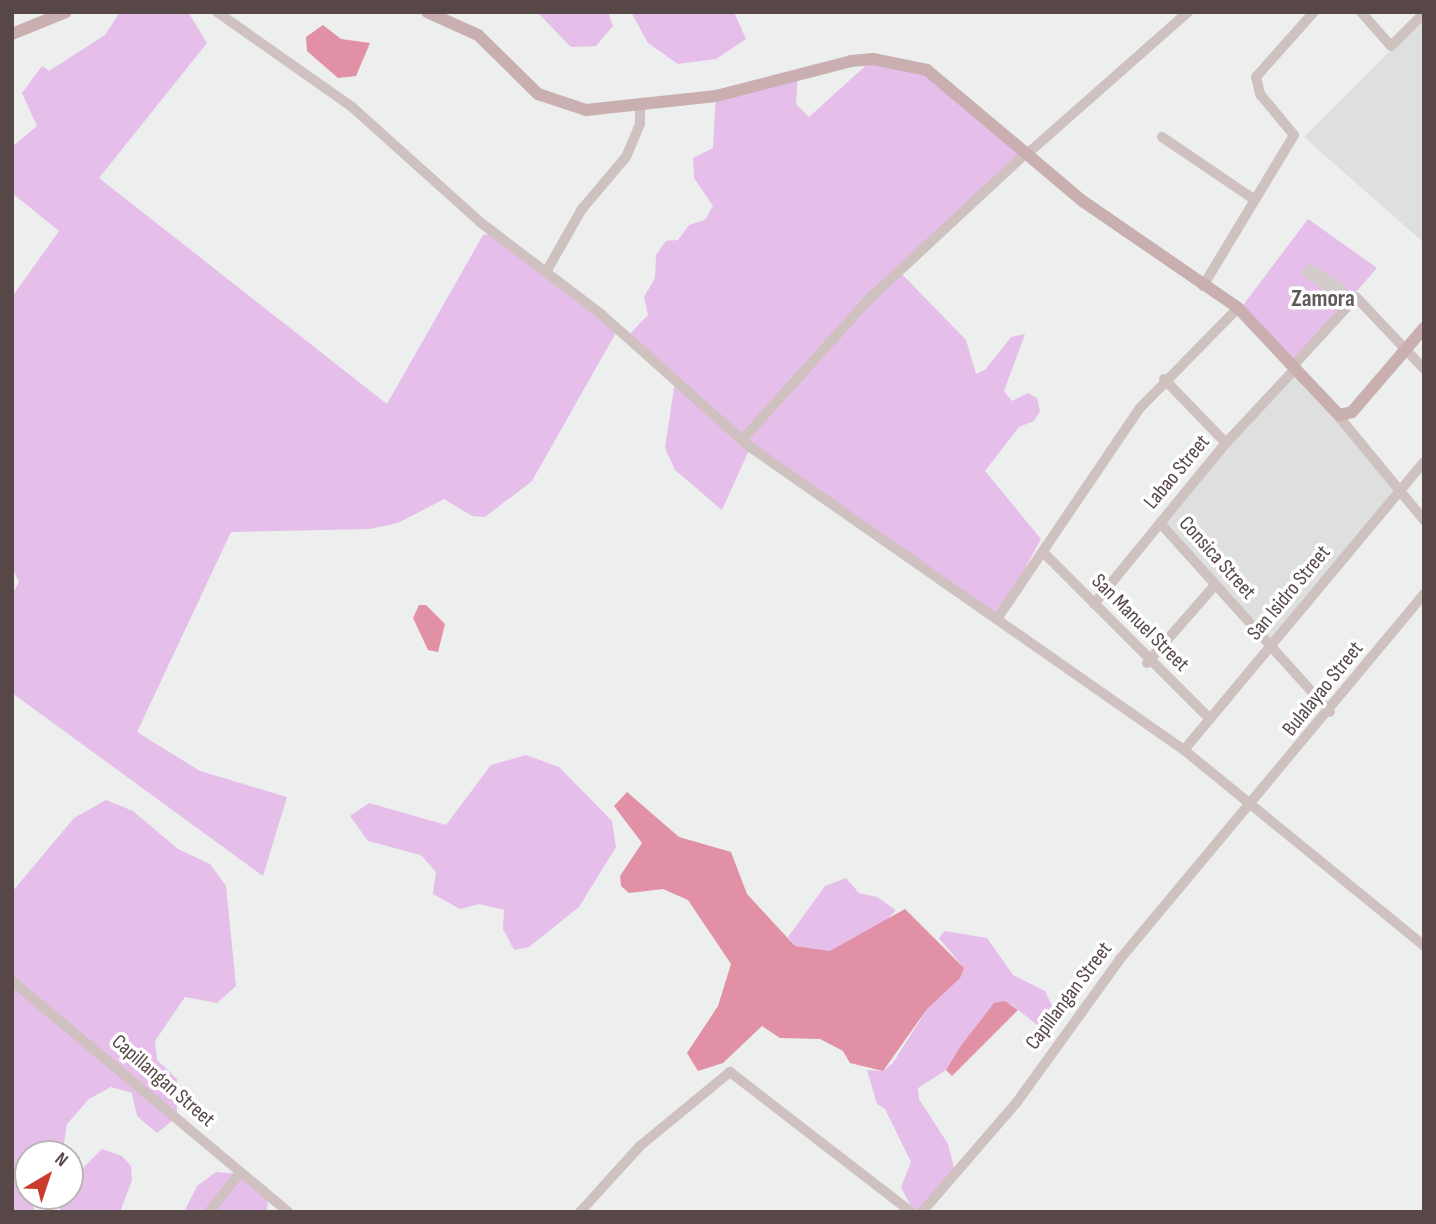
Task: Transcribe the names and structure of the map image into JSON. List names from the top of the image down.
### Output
{
  "streets": {
    "street": [
      "Labao Street",
      "Consica Street",
      "San Isidro Street",
      "San Manuel Street",
      "Bulalayao Street",
      "Capillangan Street"
    ]
  },
  "crossings": [
    ["Labao Street", "Consica Street"],
    ["Labao Street", "San Manuel Street"],
    ["Consica Street", "San Isidro Street"],
    ["Consica Street", "Bulalayao Street"],
    ["San Isidro Street", "San Manuel Street"],
    ["Bulalayao Street", "Capillangan Street"]
  ],
  "districts": ["Zamora"],
  "north": "top right"
}
